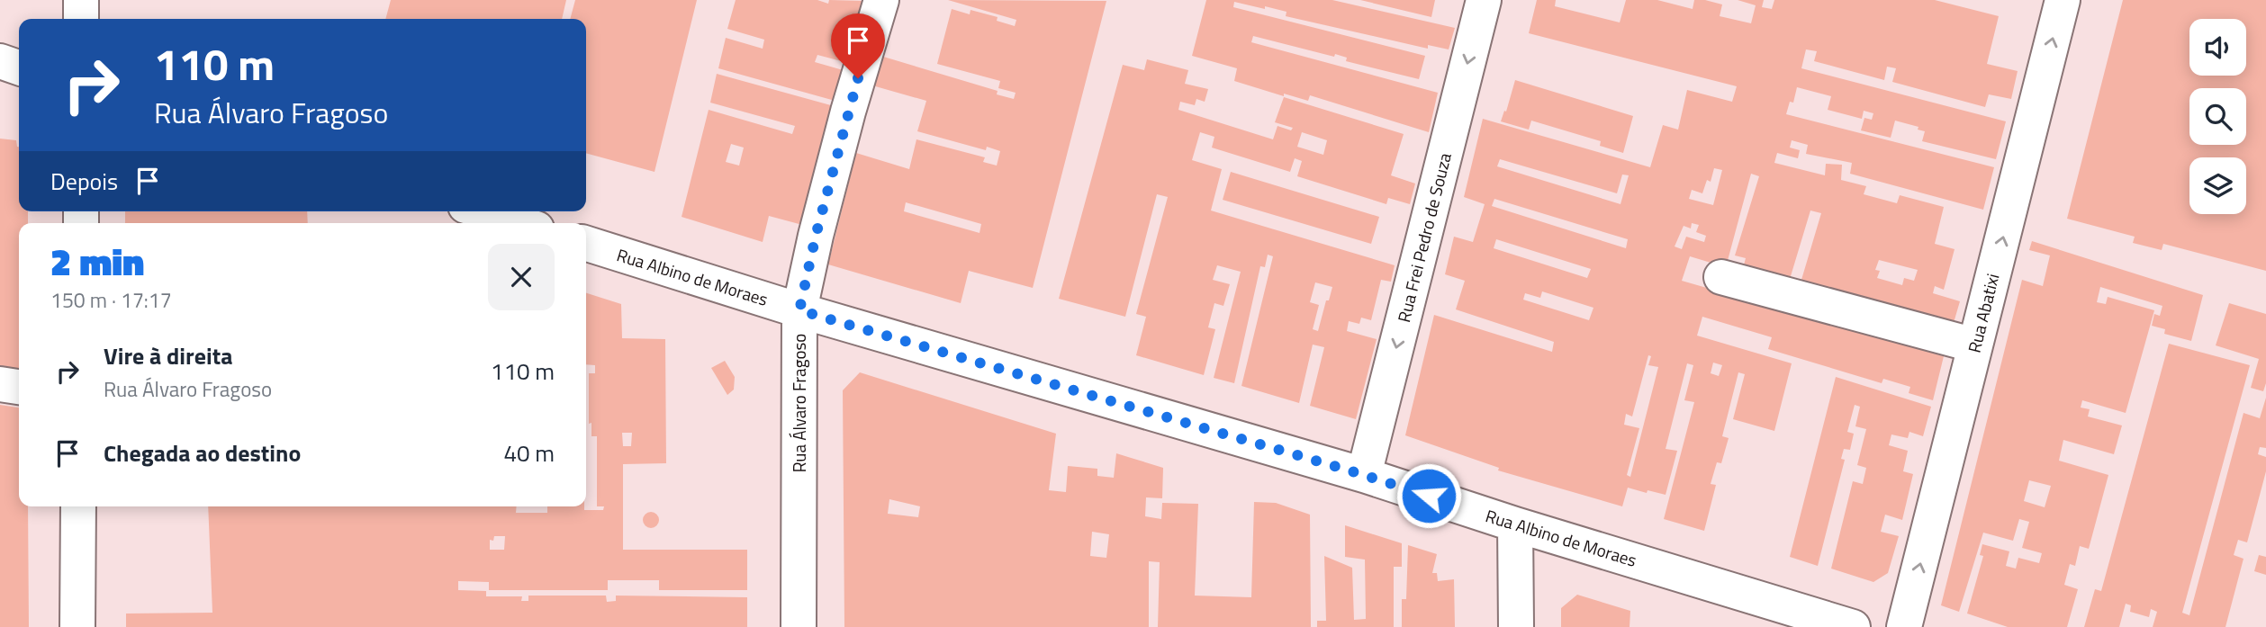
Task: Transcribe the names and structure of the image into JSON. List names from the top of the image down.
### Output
{
  "streets": {
    "street": [
      "Rua Frei Pedro de Souza",
      "Rua Albino de Moraes",
      "Rua Abatixi",
      "Rua Álvaro Fragoso"
    ]
  },
  "crossings": [
    ["Rua Frei Pedro de Souza", "Rua Albino de Moraes"],
    ["Rua Albino de Moraes", "Rua Álvaro Fragoso"]
  ],
  "one_way": ["Rua Frei Pedro de Souza", "Rua Abatixi"],
  "page": {
    "turn": ["110 m", "Rua Álvaro Fragoso"],
    "then": "Depois",
    "heading": ["2 min", "150 m · 17:17"],
    "list": [
      {
        "name": "Vire à direita",
        "note": "Rua Álvaro Fragoso",
        "value": "110 m"
      },
      {
        "name": "Chegada ao destino",
        "value": "40 m"
      }
    ]
  }
}
